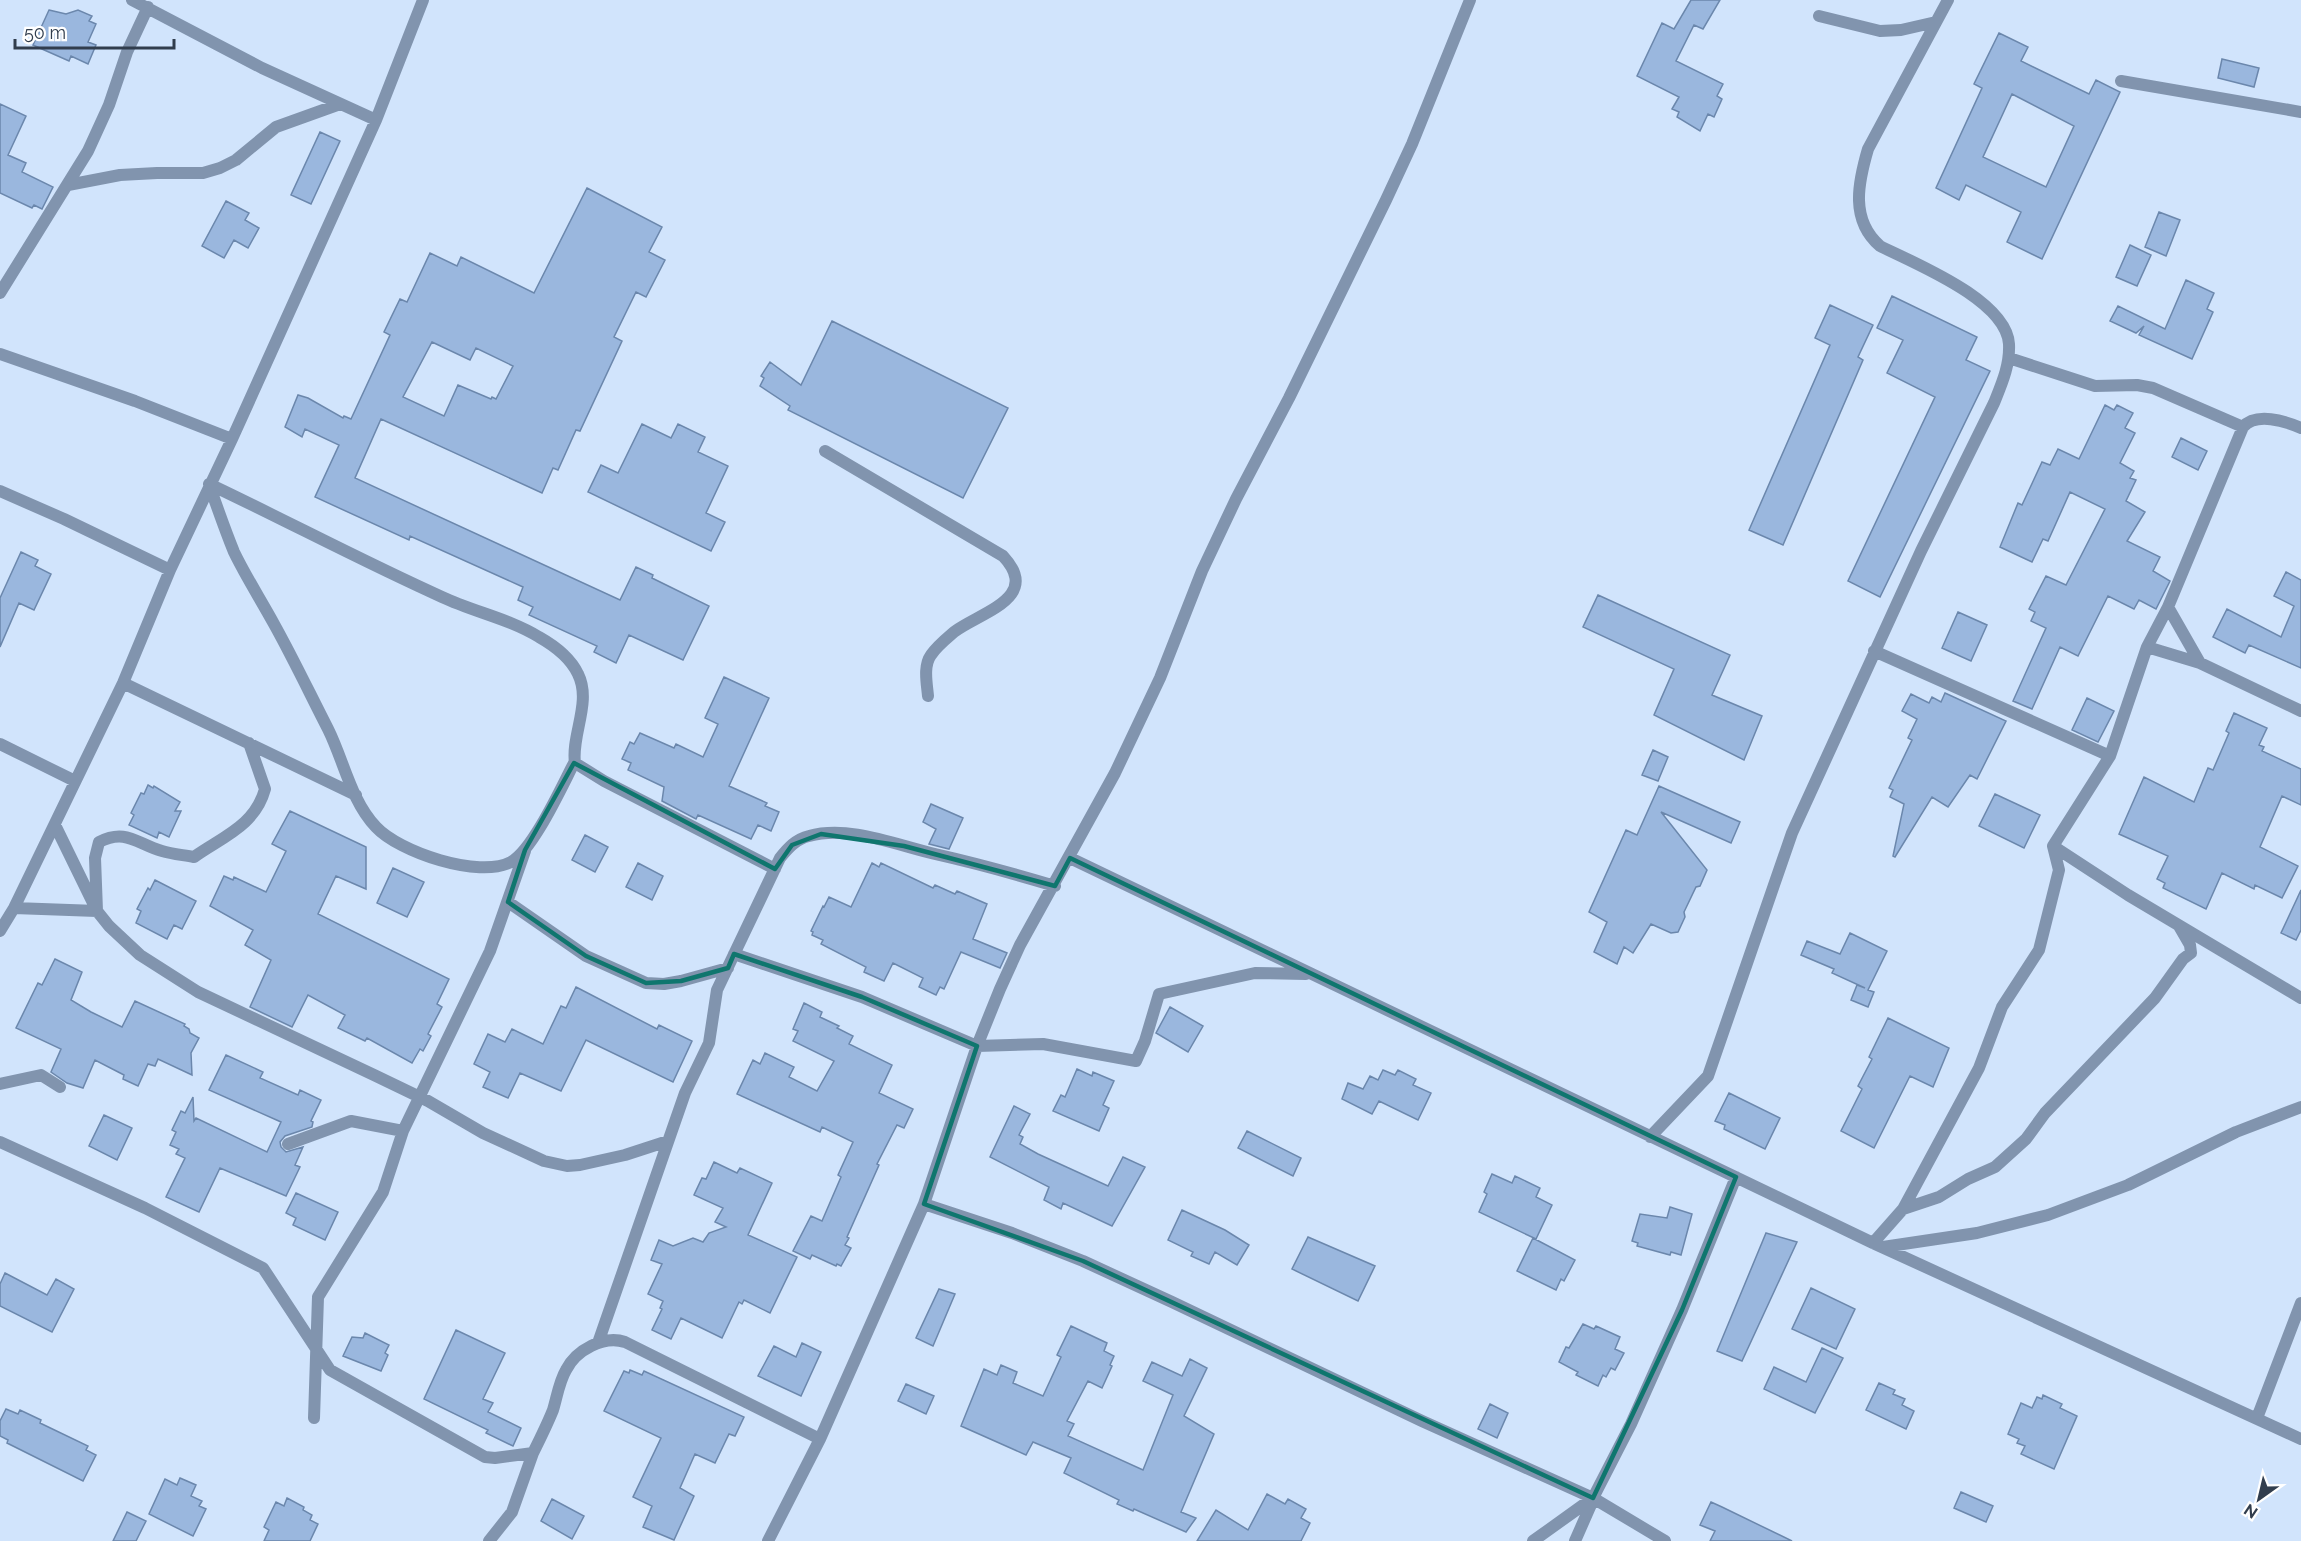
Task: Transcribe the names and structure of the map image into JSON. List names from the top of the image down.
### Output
{
  "scale_bar": "50 m",
  "north": "bottom left"
}
